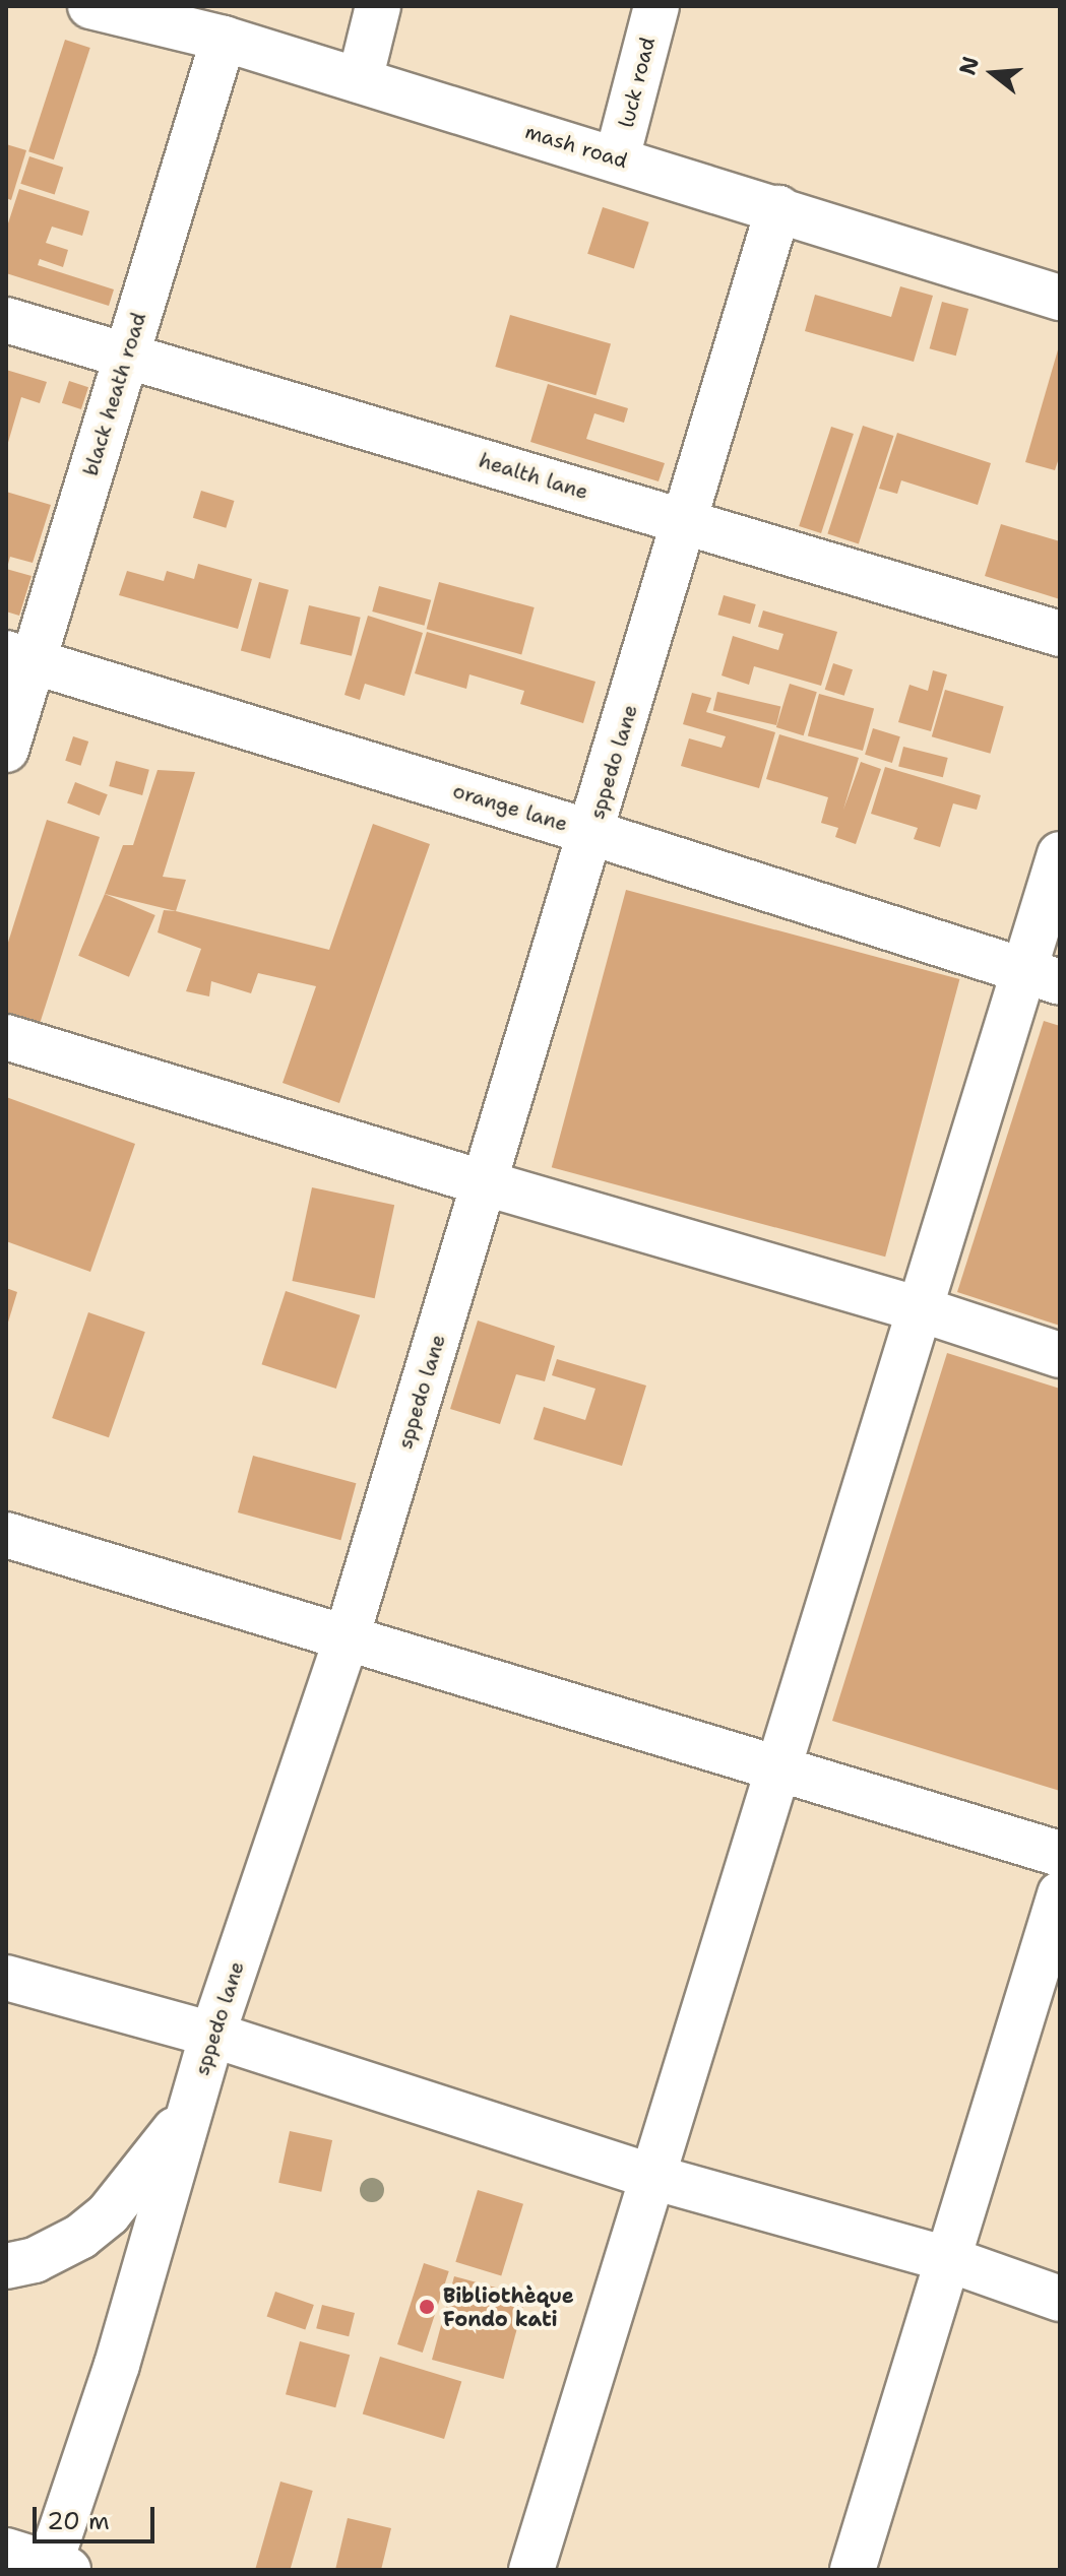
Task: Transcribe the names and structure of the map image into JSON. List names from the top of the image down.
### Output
{
  "streets": {
    "street": [
      "luck road",
      "mash road",
      "black heath road",
      "health lane",
      "sppedo lane",
      "orange lane"
    ]
  },
  "crossings": [
    ["luck road", "mash road"],
    ["mash road", "black heath road"],
    ["mash road", "sppedo lane"],
    ["black heath road", "health lane"],
    ["black heath road", "orange lane"],
    ["health lane", "sppedo lane"],
    ["sppedo lane", "orange lane"]
  ],
  "places": ["Bibliothèque Fondo kati"],
  "scale_bar": "20 m",
  "north": "left"
}
